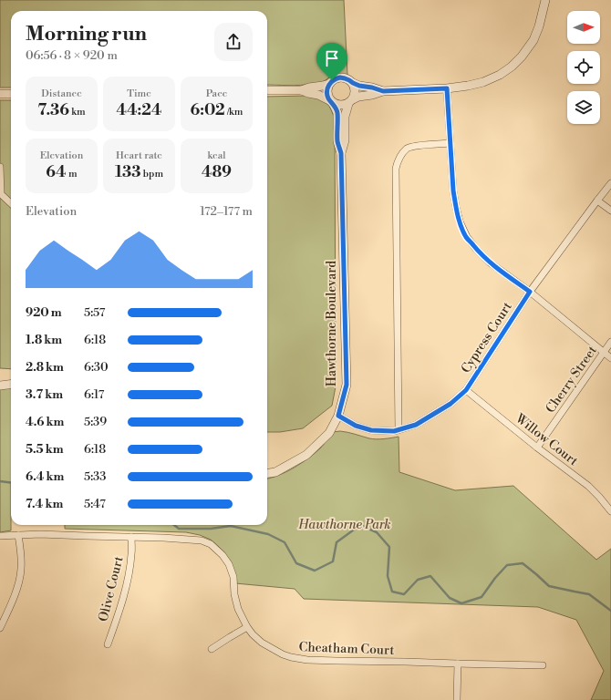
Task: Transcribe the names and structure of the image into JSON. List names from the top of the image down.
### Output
{
  "streets": {
    "street": [
      "Hawthorne Boulevard",
      "Cypress Court",
      "Cherry Street",
      "Willow Court",
      "Olive Court",
      "Cheatham Court"
    ]
  },
  "crossings": [
    ["Hawthorne Boulevard", "Cypress Court"],
    ["Cypress Court", "Willow Court"],
    ["Cherry Street", "Willow Court"],
    ["Olive Court", "Cheatham Court"]
  ],
  "parks": ["Hawthorne Park"],
  "north": "right",
  "page": {
    "heading": ["Morning run", "06:56 · 8 × 920 m"],
    "stats": [
      ["Distance", "7.36 km"],
      ["Time", "44:24"],
      ["Pace", "6:02 /km"],
      ["Elevation", "64 m"],
      ["Heart rate", "133 bpm"],
      ["kcal", "489"]
    ],
    "chart": ["Elevation", "172–177 m"],
    "list": [
      {
        "name": "920 m",
        "note": "5:57"
      },
      {
        "name": "1.8 km",
        "note": "6:18"
      },
      {
        "name": "2.8 km",
        "note": "6:30"
      },
      {
        "name": "3.7 km",
        "note": "6:17"
      },
      {
        "name": "4.6 km",
        "note": "5:39"
      },
      {
        "name": "5.5 km",
        "note": "6:18"
      },
      {
        "name": "6.4 km",
        "note": "5:33"
      },
      {
        "name": "7.4 km",
        "note": "5:47"
      }
    ]
  }
}
